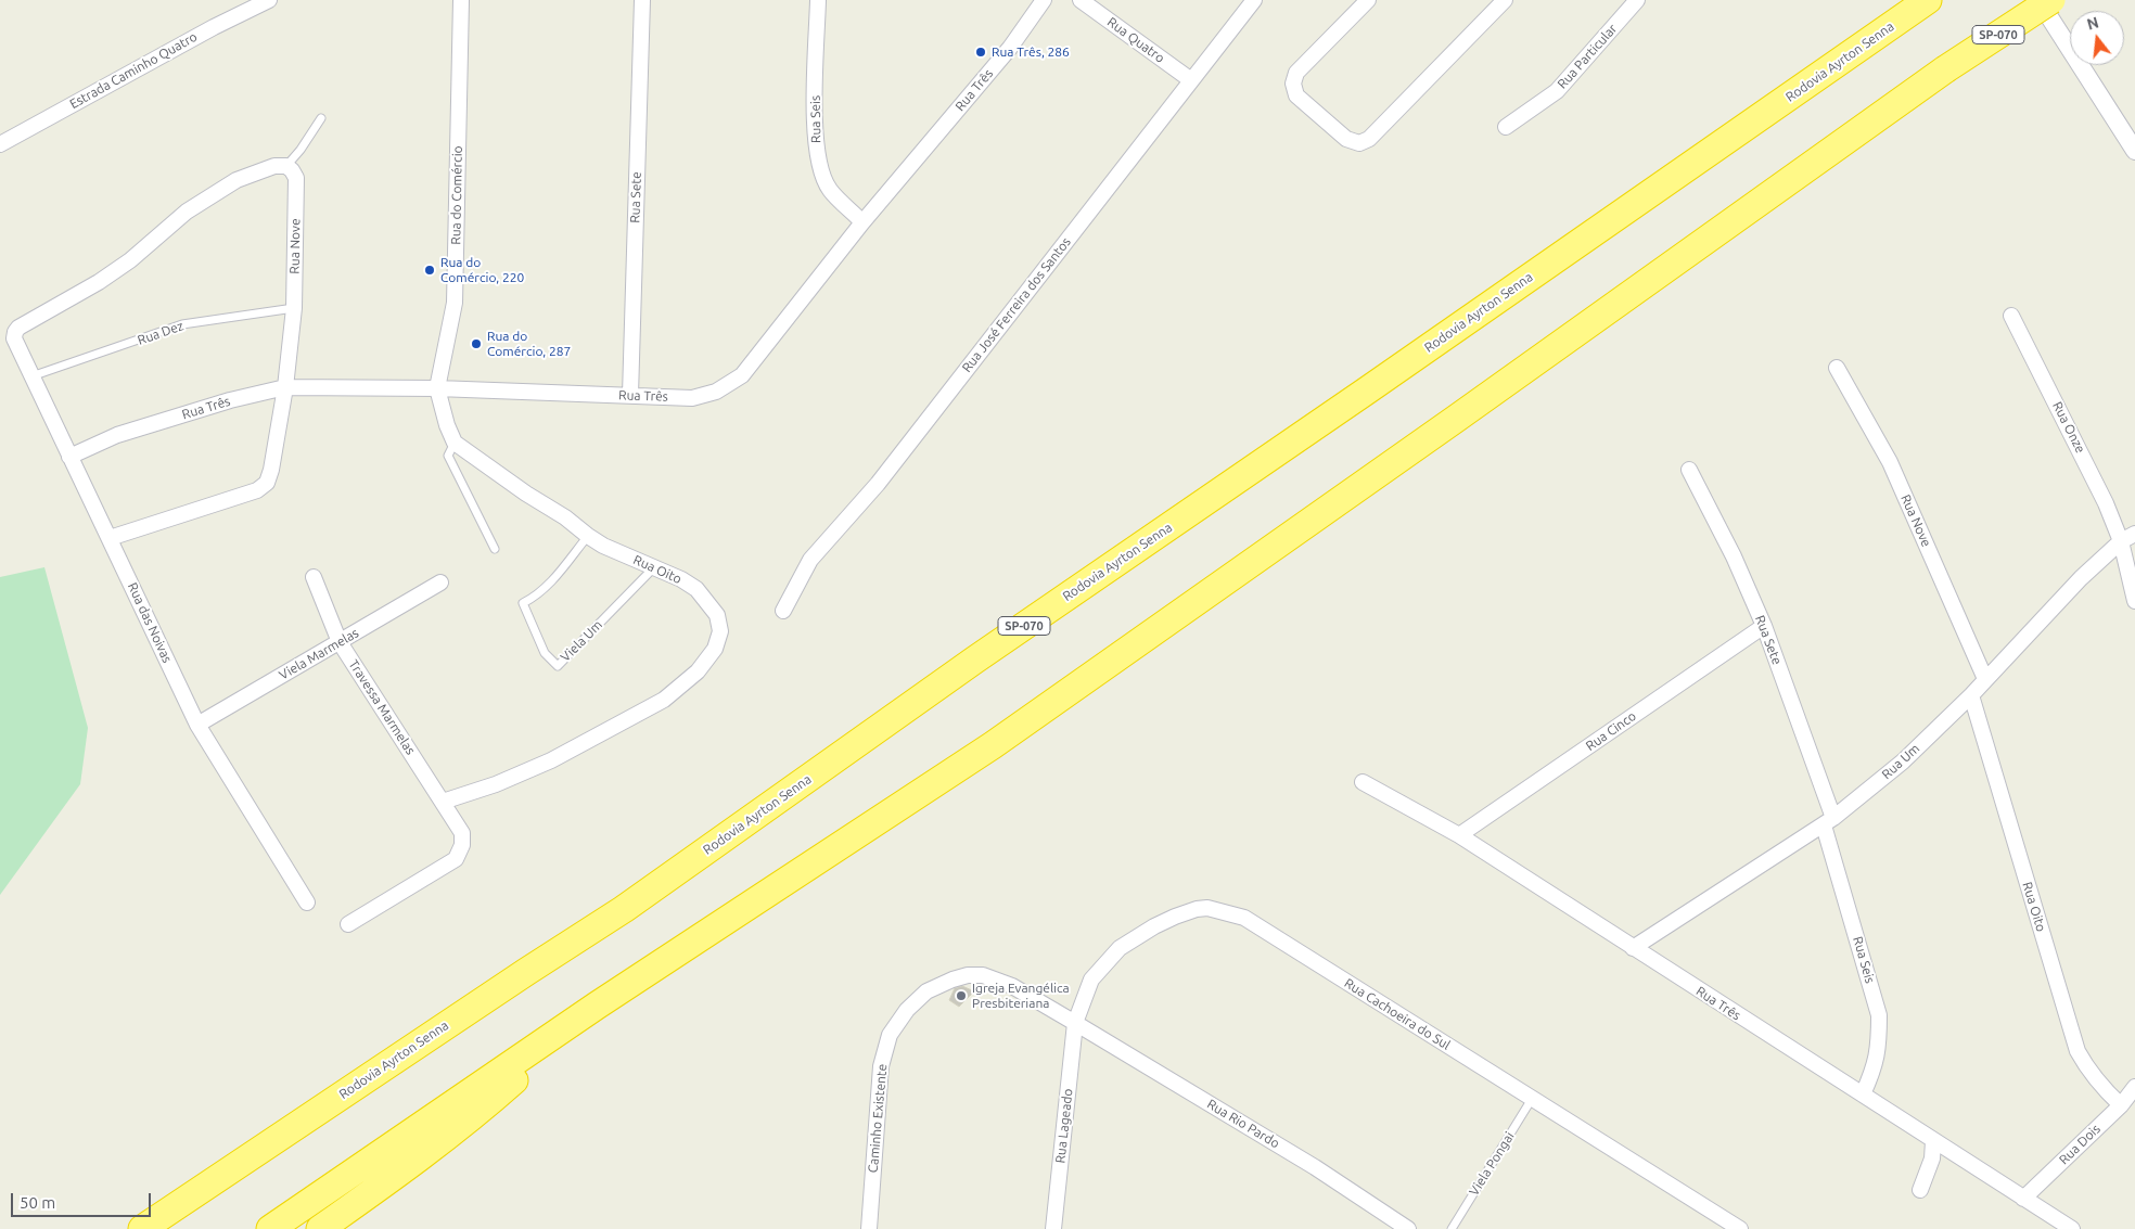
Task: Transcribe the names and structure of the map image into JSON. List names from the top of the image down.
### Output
{
  "streets": {
    "highway": ["SP-070", "Rodovia Ayrton Senna"],
    "street": [
      "Rua Quatro",
      "Rua Particular",
      "Estrada Caminho Quatro",
      "Rua Três",
      "Rua Seis",
      "Rua do Comércio",
      "Rua Sete",
      "Rua Nove",
      "Rua José Ferreira dos Santos",
      "Rua Onze",
      "Rua Oito",
      "Rua das Noivas",
      "Viela Marmelas",
      "Travessa Marmelas",
      "Rua Cinco",
      "Rua Um",
      "Rua Cachoeira do Sul",
      "Caminho Existente",
      "Rua Rio Pardo",
      "Rua Lageado",
      "Rua Dois"
    ],
    "lane": ["Rua Dez", "Viela Um", "Viela Pongai"]
  },
  "crossings": [
    ["Rua Quatro", "Rua José Ferreira dos Santos"],
    ["Rua Três", "Rua Seis"],
    ["Rua Três", "Rua do Comércio"],
    ["Rua Três", "Rua Sete"],
    ["Rua Três", "Rua Nove"],
    ["Rua Três", "Rua das Noivas"],
    ["Rua Três", "Rua Cinco"],
    ["Rua Três", "Rua Um"],
    ["Rua Três", "Rua Dois"],
    ["Rua Seis", "Rua Sete"],
    ["Rua Seis", "Rua Um"],
    ["Rua Sete", "Rua Cinco"],
    ["Rua Sete", "Rua Um"],
    ["Rua Nove", "Rua Dez"],
    ["Rua Nove", "Rua das Noivas"],
    ["Rua Nove", "Rua Um"],
    ["Rua Dez", "Rua das Noivas"],
    ["Rua Onze", "Rua Um"],
    ["Rua Oito", "Viela Um"],
    ["Rua Oito", "Travessa Marmelas"],
    ["Rua Oito", "Rua Um"],
    ["Rua Oito", "Rua Dois"],
    ["Rua das Noivas", "Viela Marmelas"],
    ["Viela Marmelas", "Travessa Marmelas"],
    ["Rua Cachoeira do Sul", "Caminho Existente"],
    ["Rua Cachoeira do Sul", "Rua Rio Pardo"],
    ["Rua Cachoeira do Sul", "Rua Lageado"],
    ["Rua Cachoeira do Sul", "Viela Pongai"],
    ["Caminho Existente", "Rua Rio Pardo"],
    ["Caminho Existente", "Rua Lageado"],
    ["Rua Rio Pardo", "Rua Lageado"]
  ],
  "places": [
    "Rua Três, 286",
    "Rua do Comércio, 220",
    "Rua do Comércio, 287",
    "Igreja Evangélica Presbiteriana"
  ],
  "scale_bar": "50 m",
  "north": "top"
}
